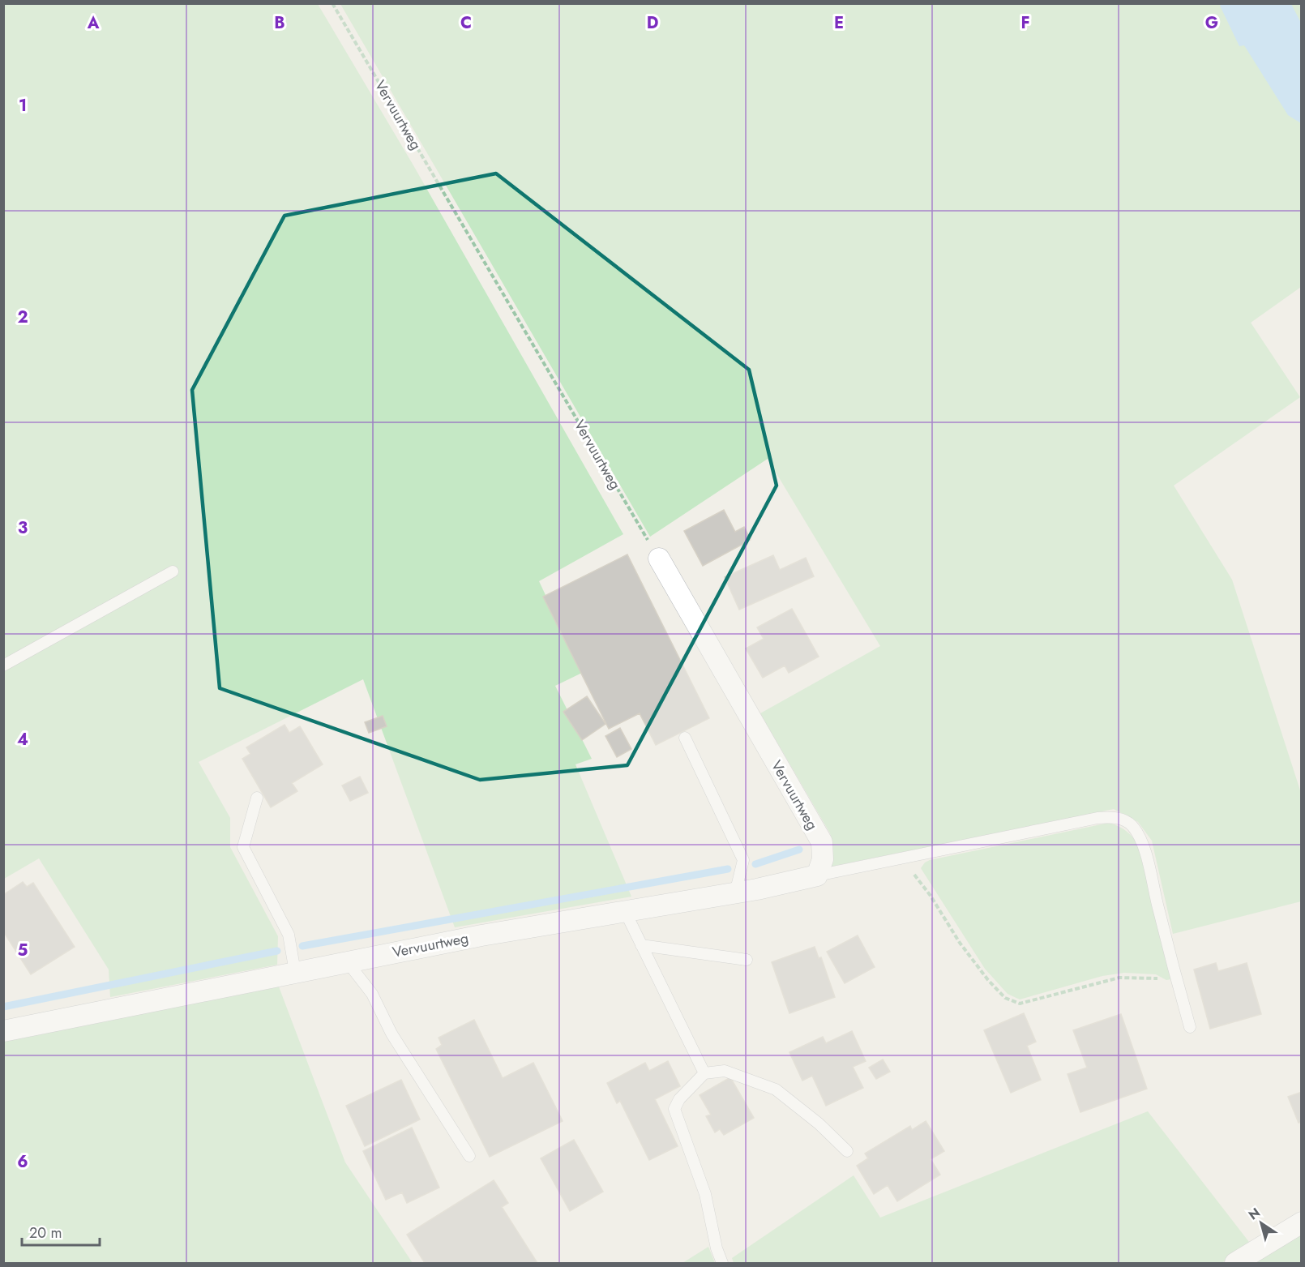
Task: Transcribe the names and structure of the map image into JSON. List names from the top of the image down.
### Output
{
  "streets": {
    "street": ["Vervuurtweg"]
  },
  "scale_bar": "20 m",
  "north": "top left",
  "grid": {
    "columns": [
      "A",
      "B",
      "C",
      "D",
      "E",
      "F",
      "G"
    ],
    "rows": [
      "1",
      "2",
      "3",
      "4",
      "5",
      "6"
    ]
  }
}
